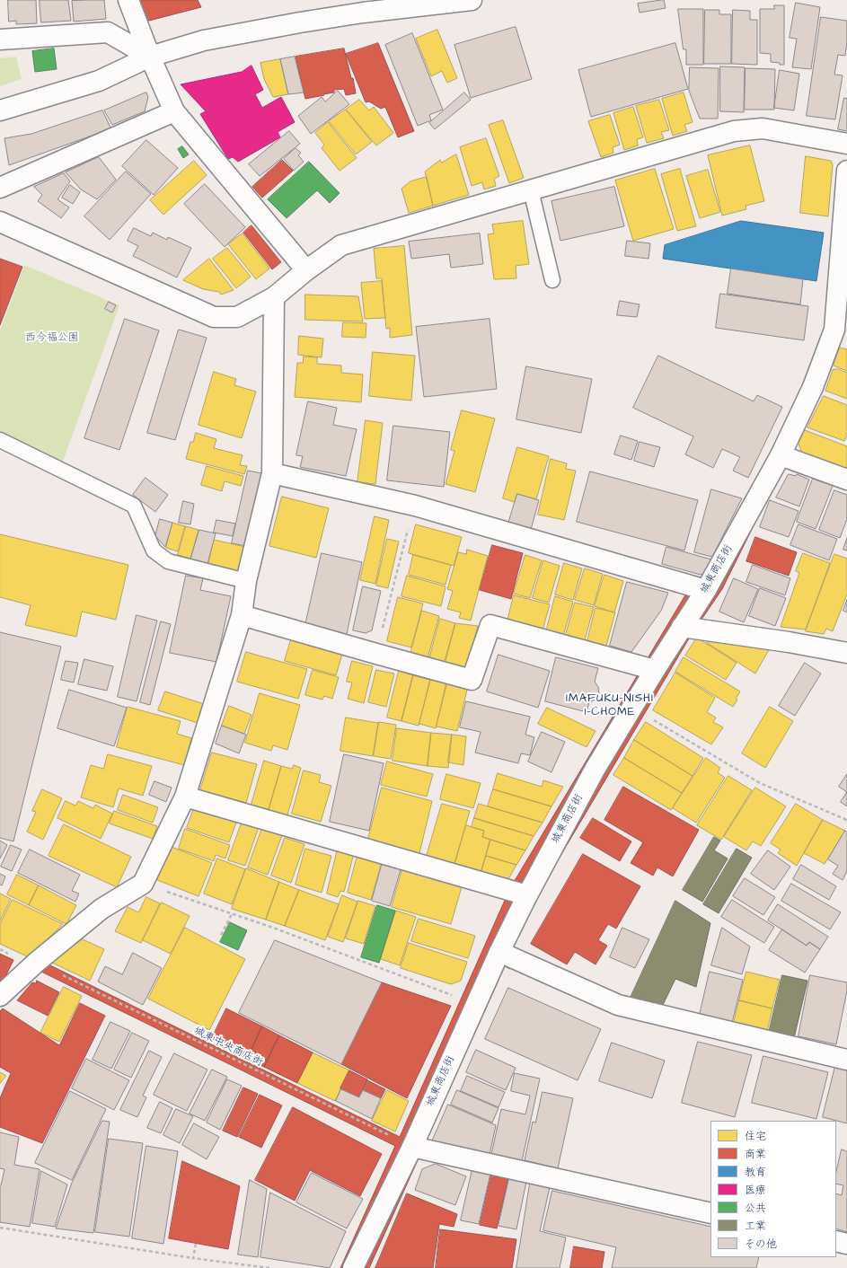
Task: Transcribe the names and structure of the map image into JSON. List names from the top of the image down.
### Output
{
  "streets": {
    "street": ["城東商店街"],
    "path": ["城東中央商店街"]
  },
  "crossings": [
    ["城東商店街", "城東中央商店街"]
  ],
  "districts": ["IMAFUKU-NISHI 1-CHOME"],
  "parks": ["西今福公園"],
  "legend": [
    "住宅",
    "商業",
    "教育",
    "医療",
    "公共",
    "工業",
    "その他"
  ]
}
